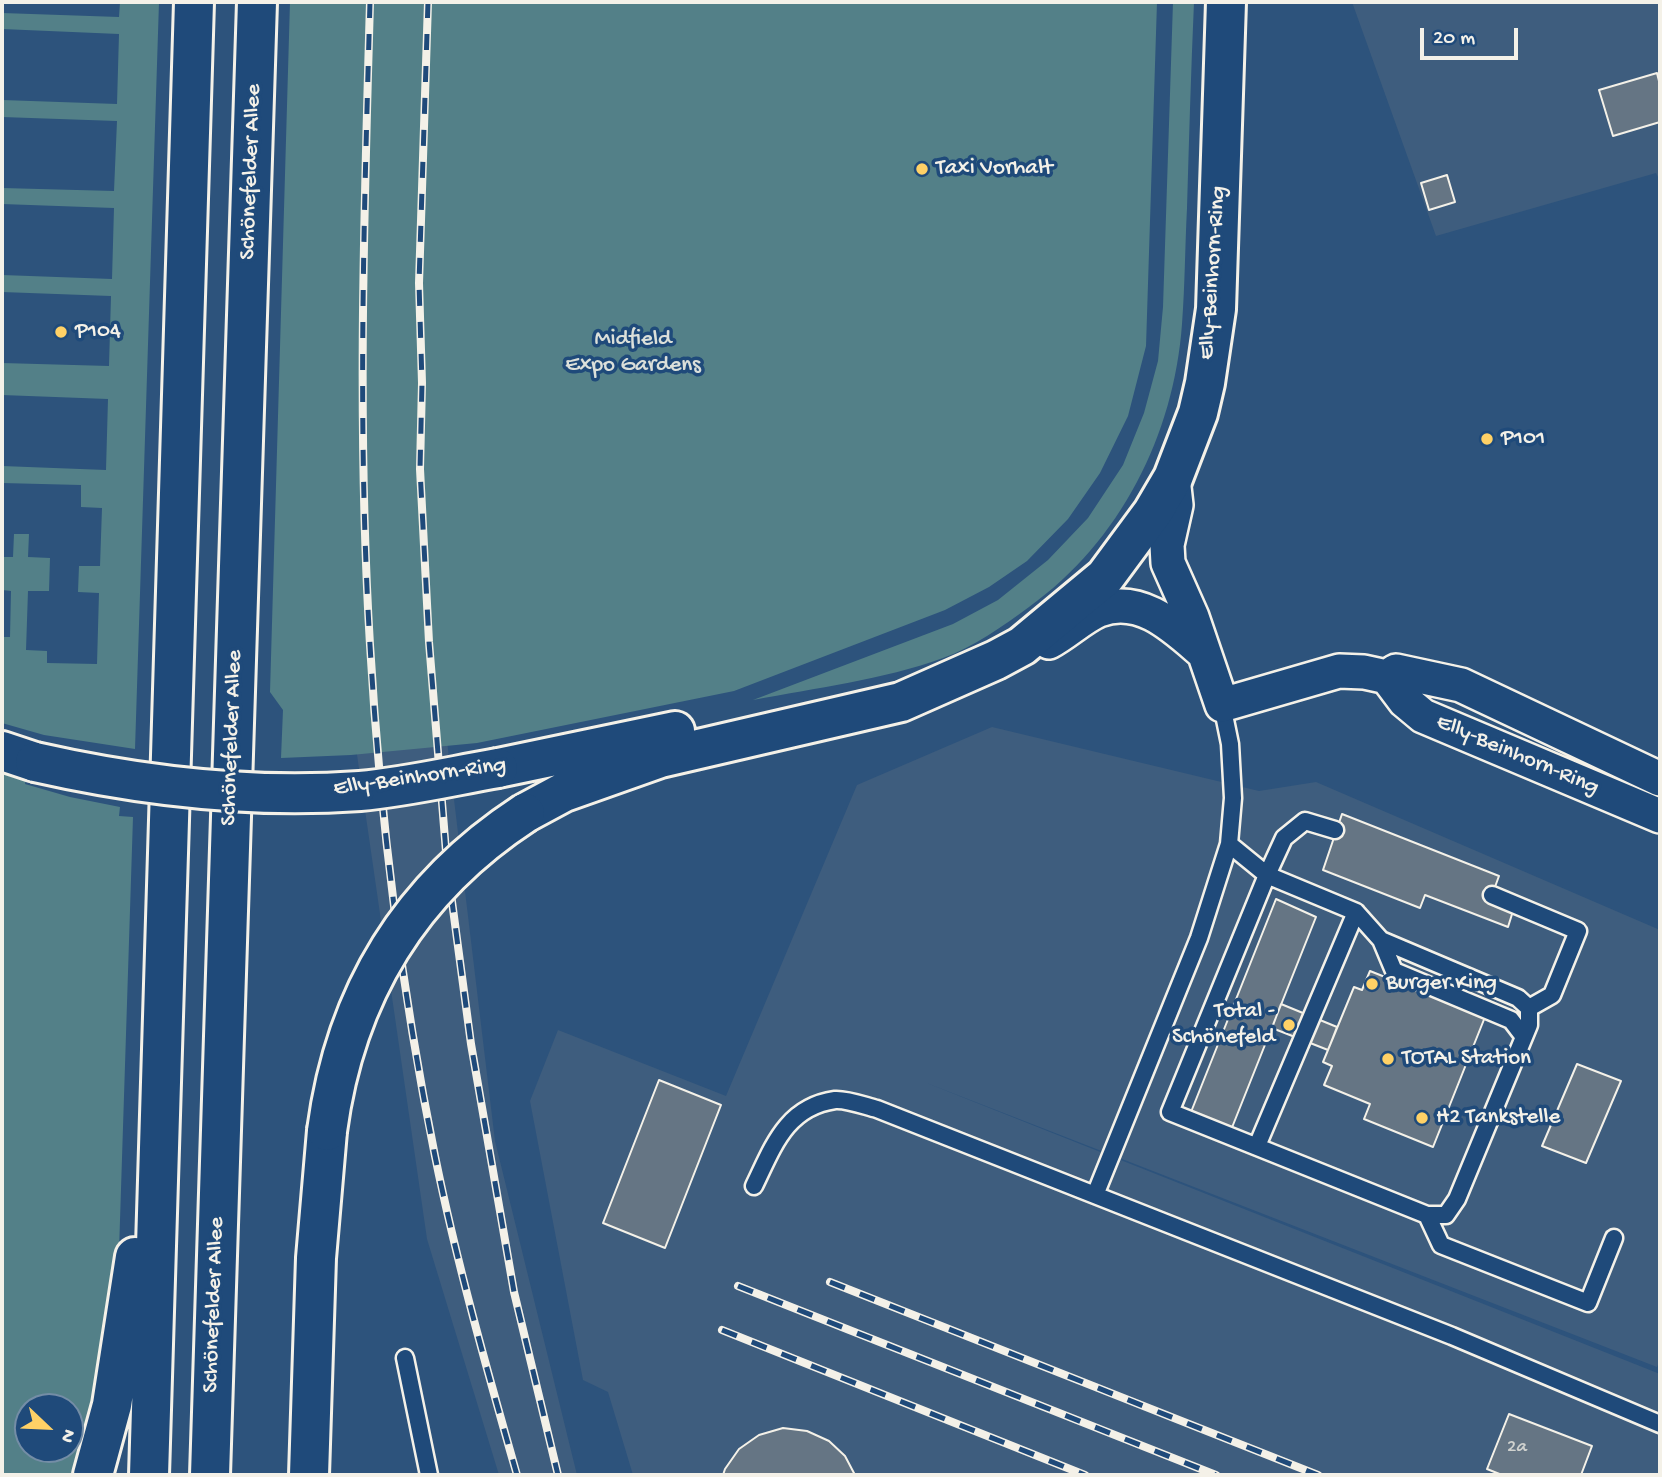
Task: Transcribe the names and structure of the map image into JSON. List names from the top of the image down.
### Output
{
  "streets": {
    "main road": ["Schönefelder Allee", "Elly-Beinhorn-Ring"]
  },
  "parks": ["Midfield Expo Gardens"],
  "places": [
    "Taxi Vorhalt",
    "P104",
    "P101",
    "Burger King",
    "Total - Schönefeld",
    "TOTAL Station",
    "H2 Tankstelle"
  ],
  "house_numbers": ["2a"],
  "scale_bar": "20 m",
  "north": "bottom right"
}
